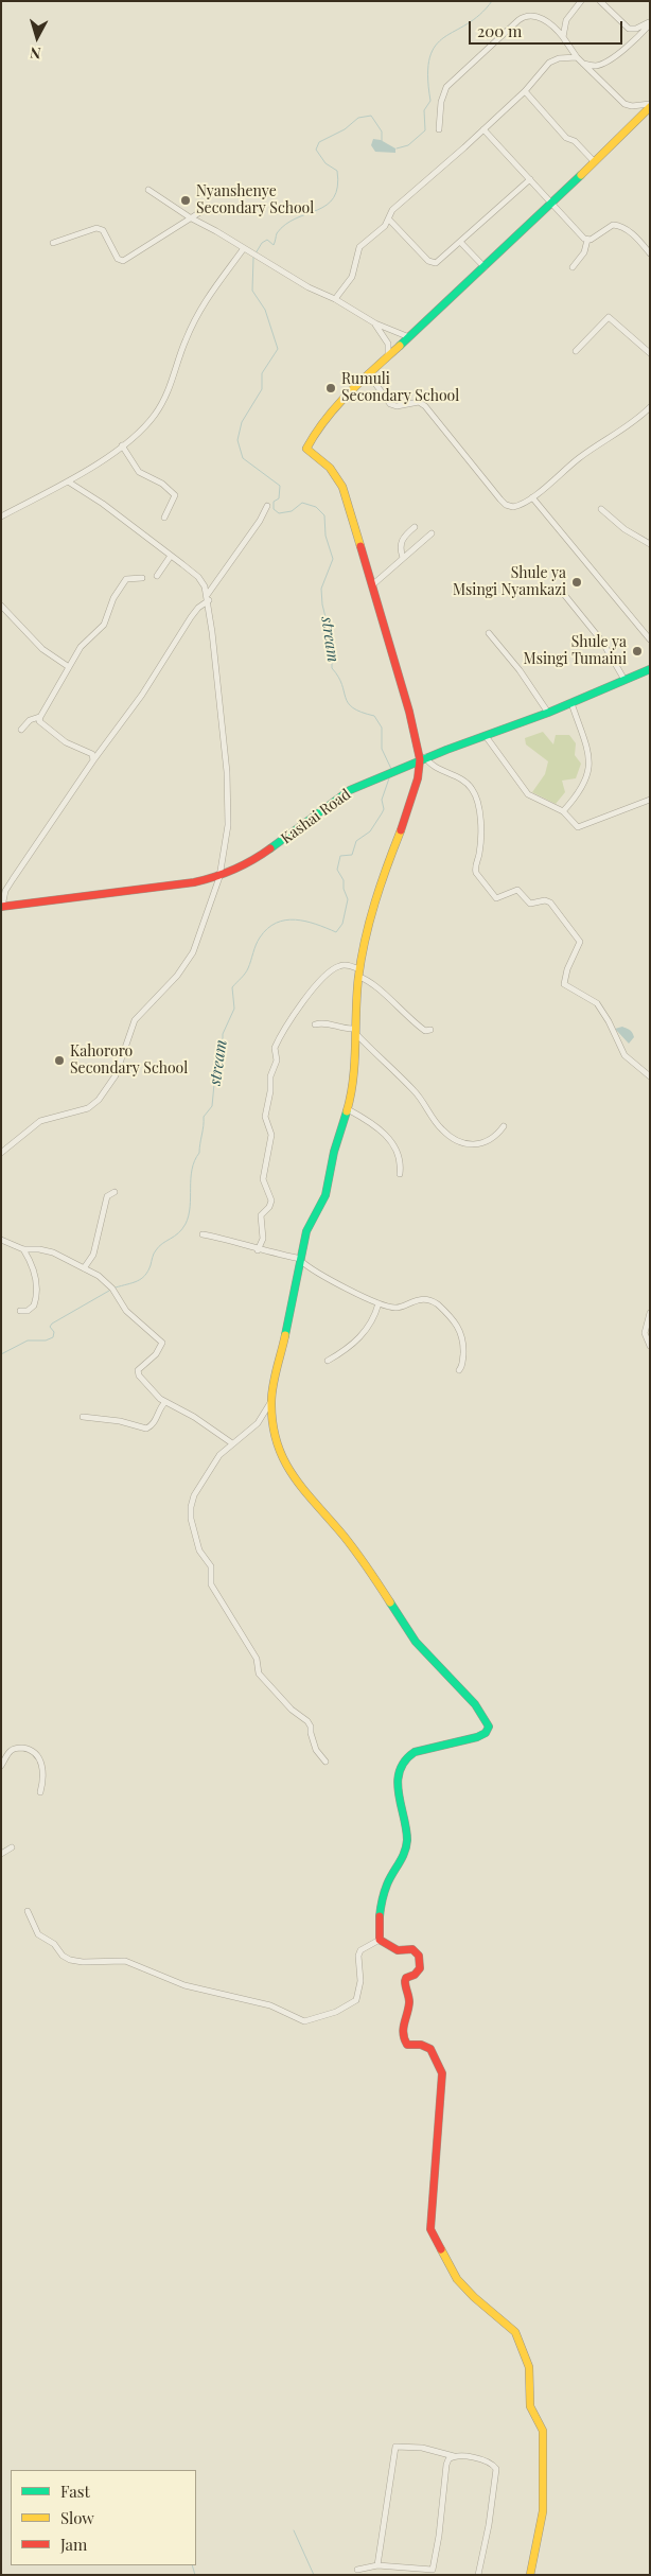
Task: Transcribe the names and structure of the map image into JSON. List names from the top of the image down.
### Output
{
  "streets": {
    "street": ["Kashai Road"]
  },
  "water": ["stream"],
  "places": [
    "Nyanshenye Secondary School",
    "Rumuli Secondary School",
    "Shule ya Msingi Nyamkazi",
    "Shule ya Msingi Tumaini",
    "Kahororo Secondary School"
  ],
  "legend": ["Fast", "Slow", "Jam"],
  "scale_bar": "200 m",
  "north": "bottom"
}
